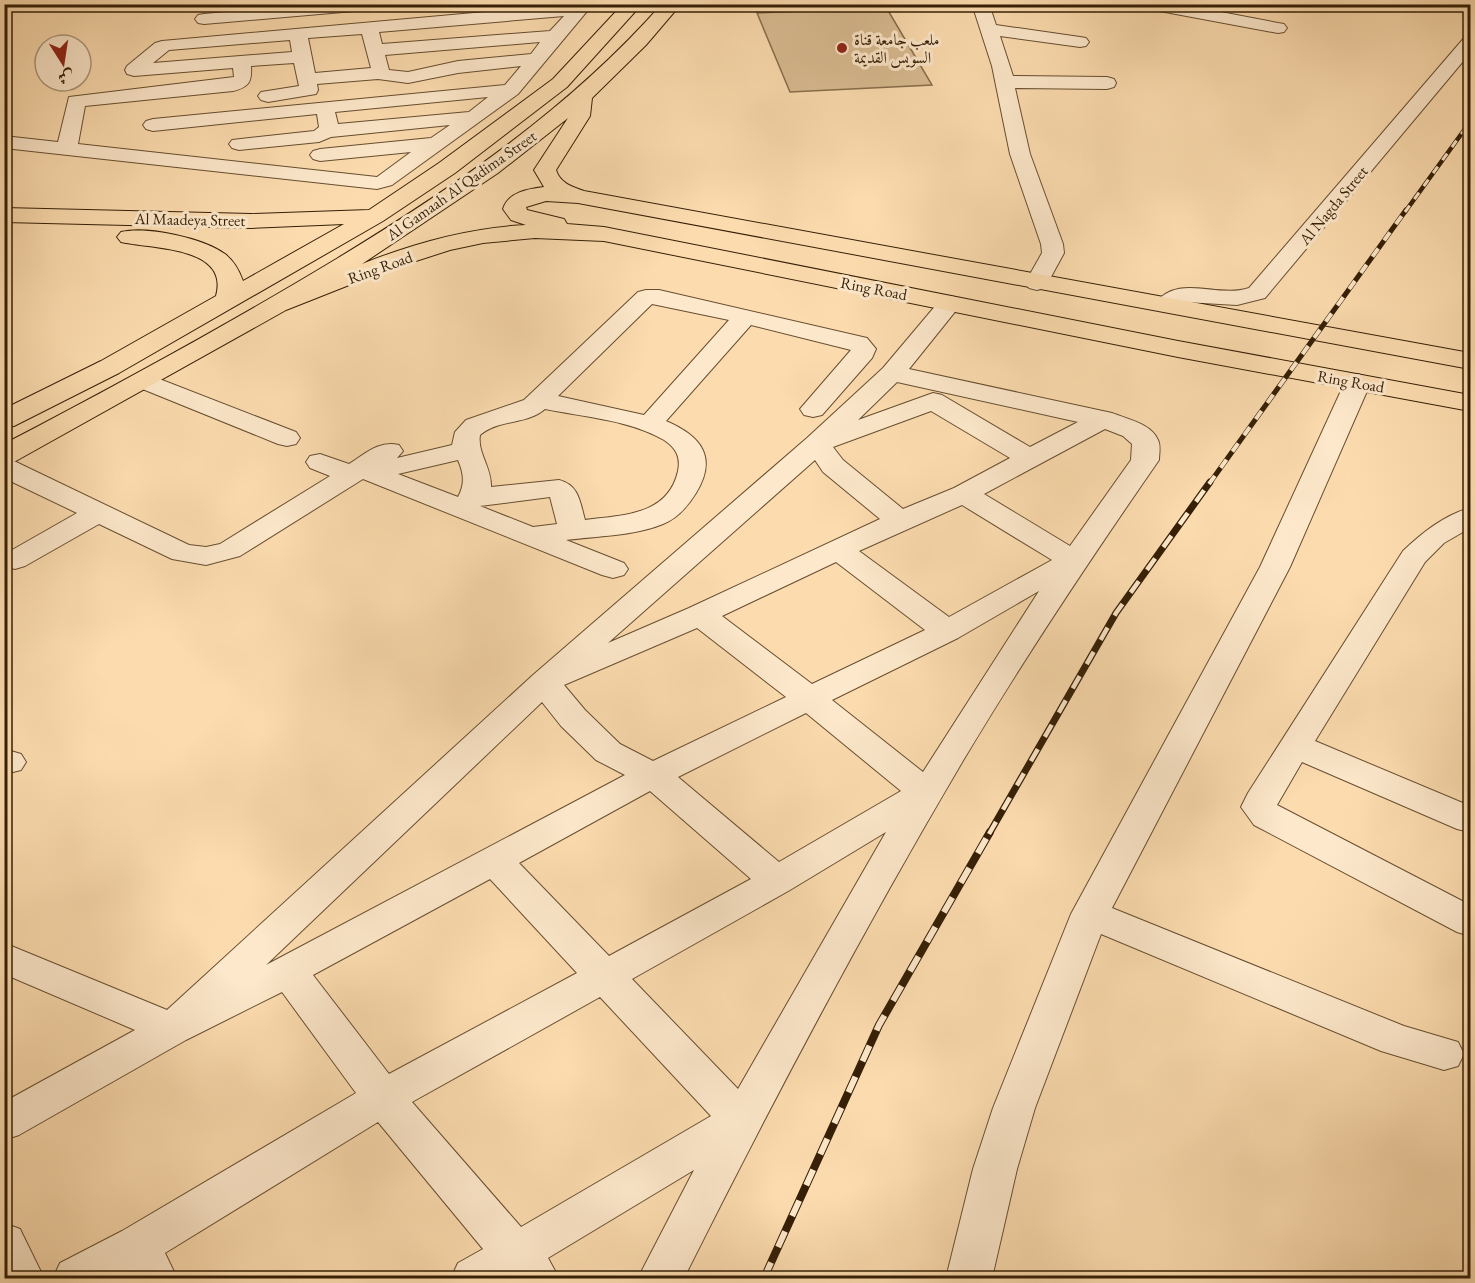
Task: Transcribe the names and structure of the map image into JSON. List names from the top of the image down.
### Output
{
  "streets": {
    "main road": ["Al Gamaah Al Qadima Street", "Al Maadeya Street", "Ring Road"],
    "street": ["Al Nagda Street"]
  },
  "crossings": [
    ["Al Gamaah Al Qadima Street", "Al Maadeya Street"],
    ["Al Gamaah Al Qadima Street", "Ring Road"],
    ["Al Nagda Street", "Ring Road"]
  ],
  "places": ["ملعب جامعة قناة السويس القديمة"],
  "north": "bottom"
}
